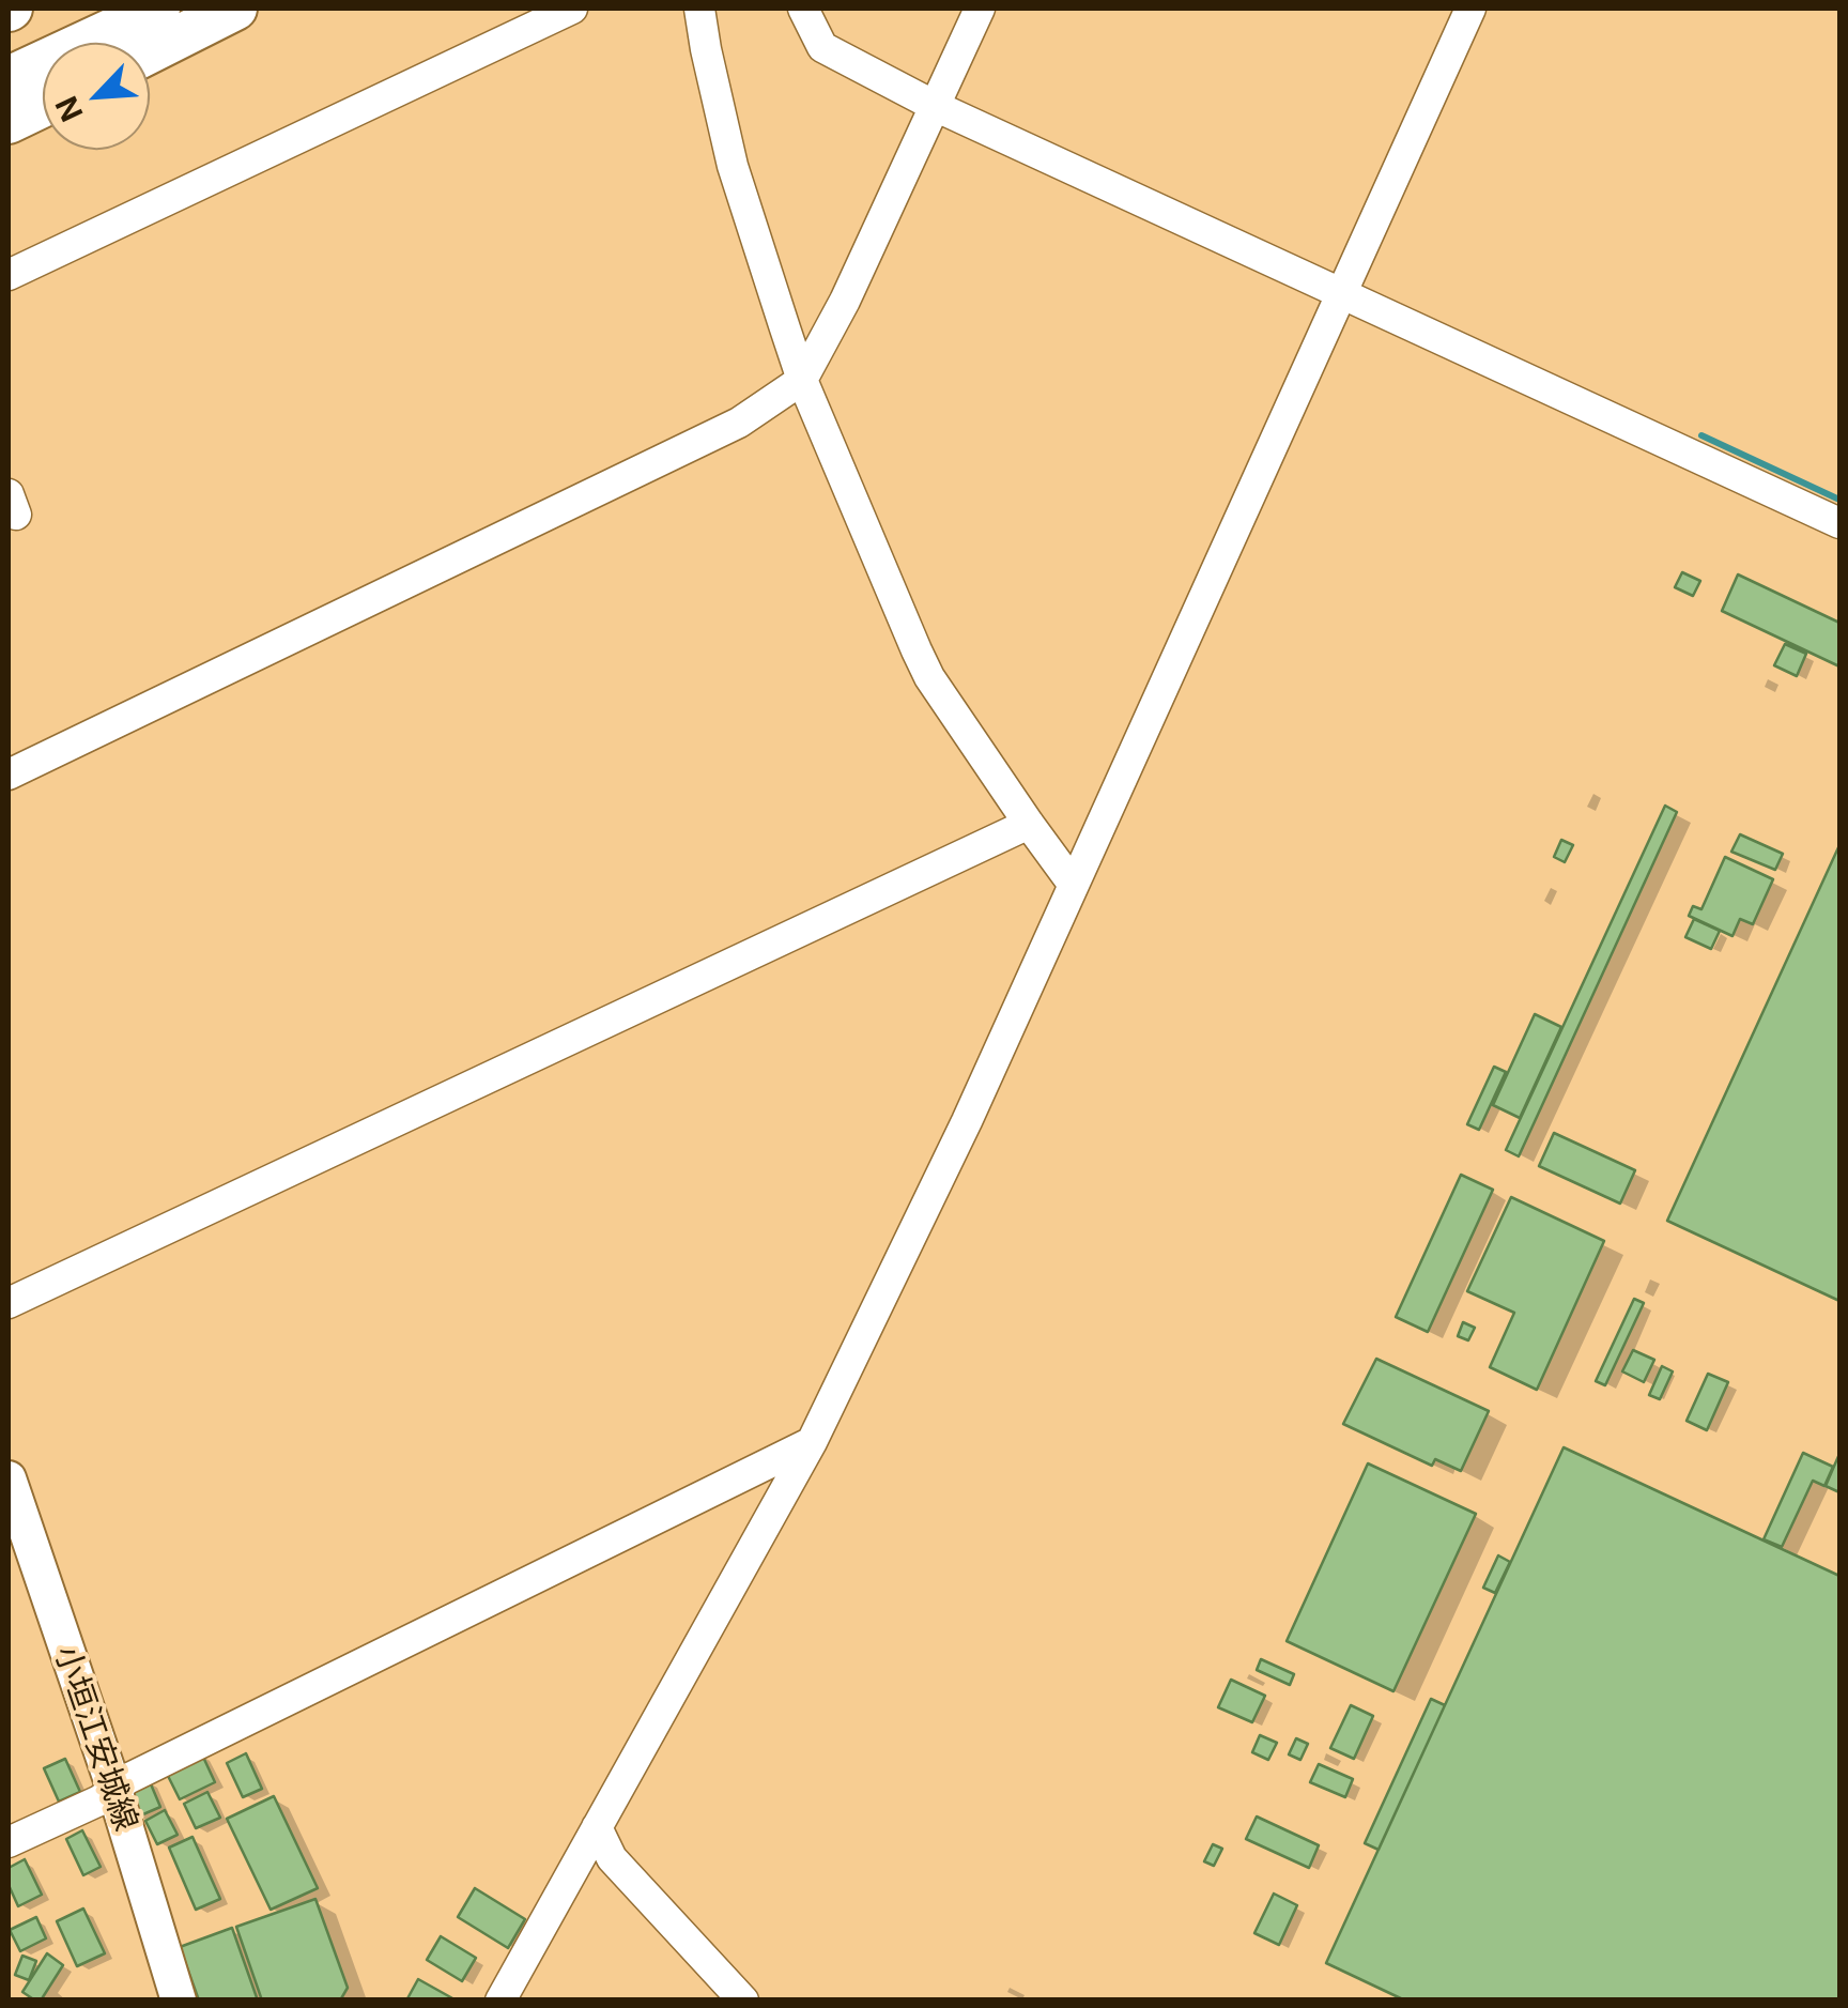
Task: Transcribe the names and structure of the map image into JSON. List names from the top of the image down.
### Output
{
  "streets": {
    "main road": ["小垣江安城線"]
  },
  "north": "bottom left"
}
